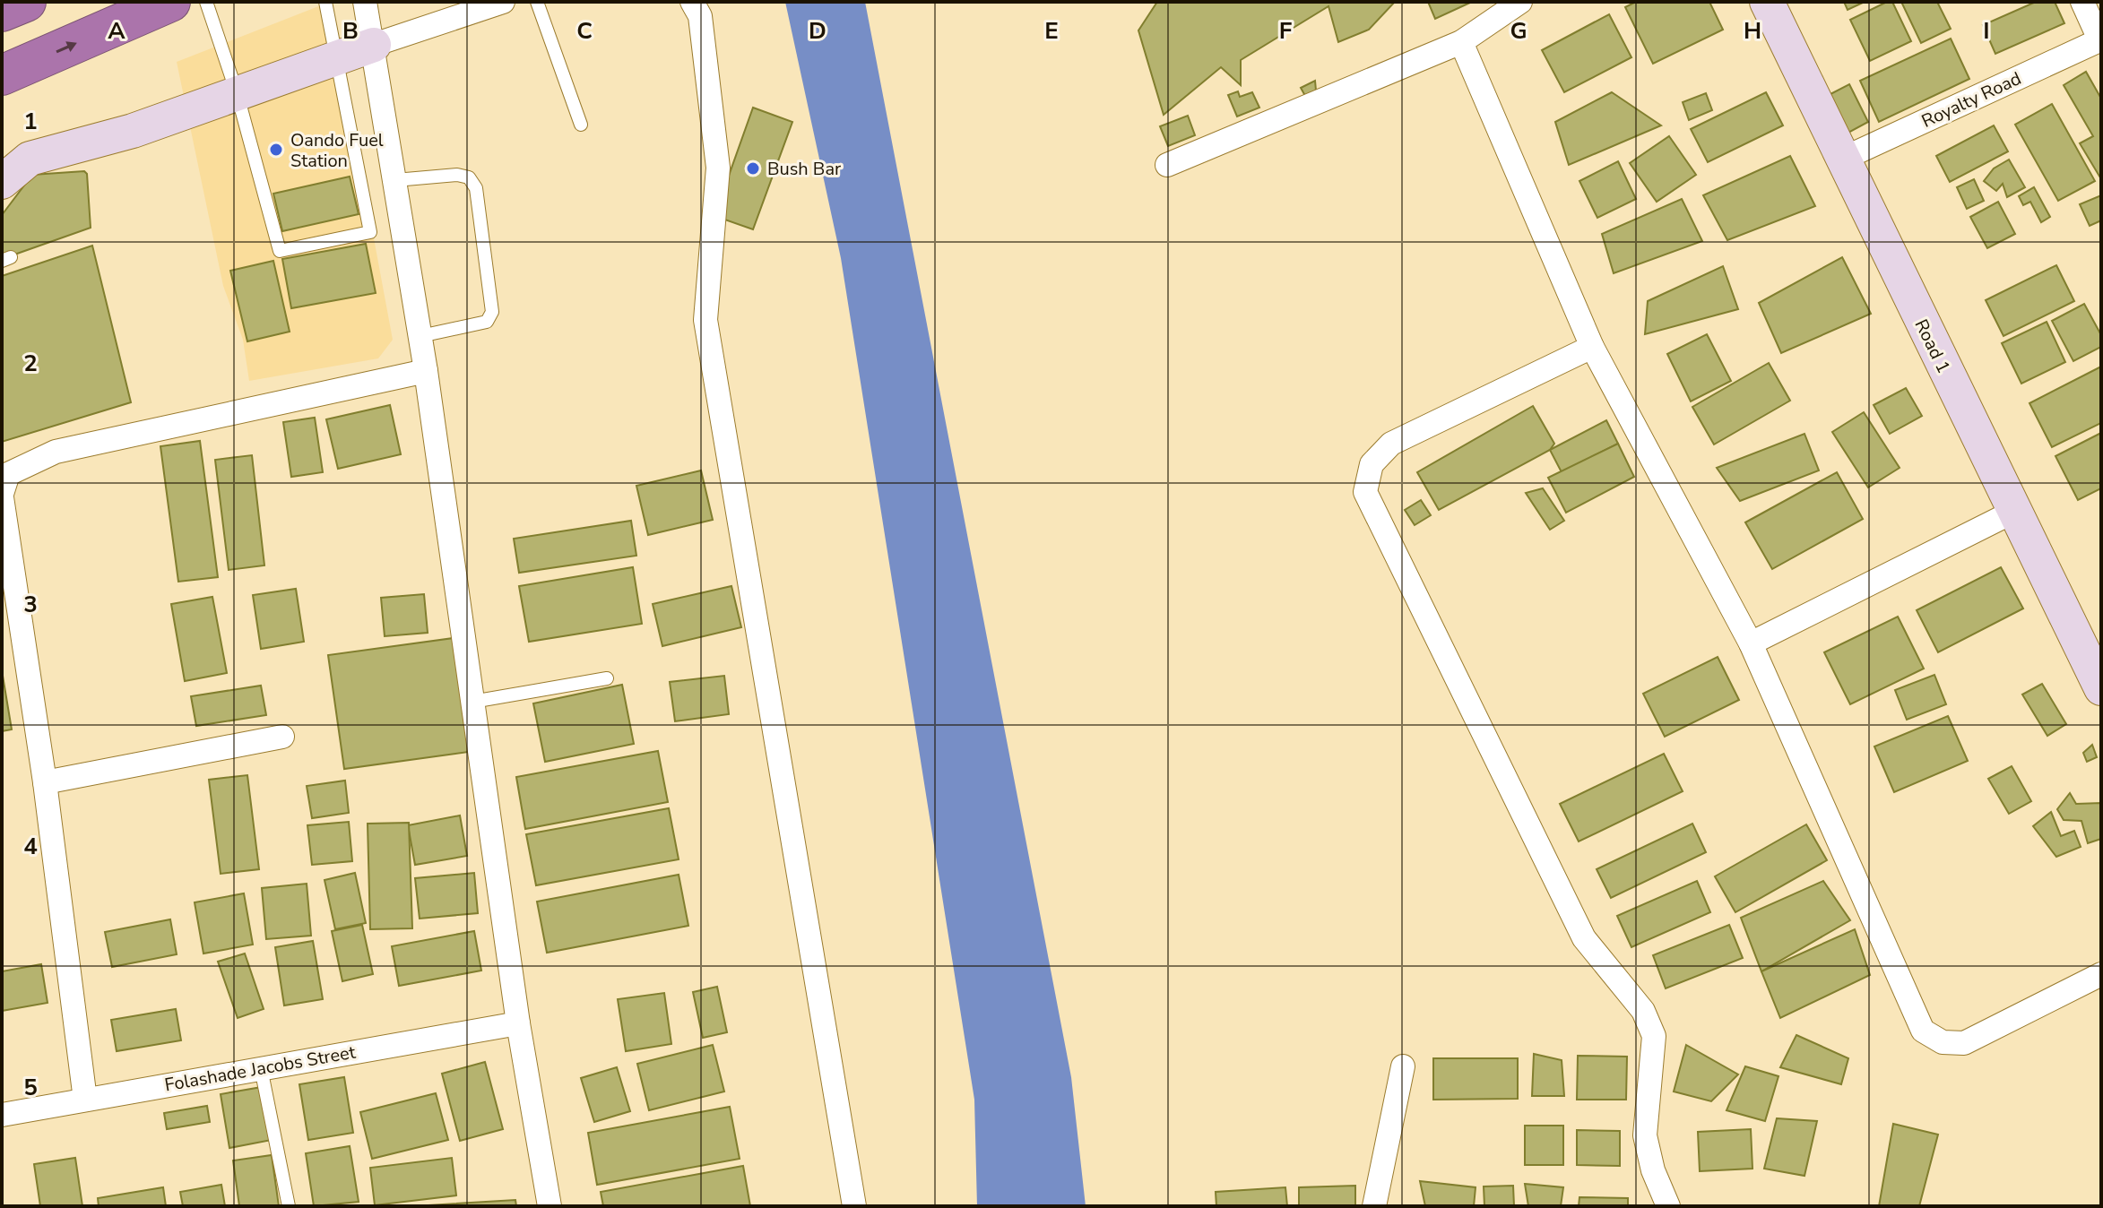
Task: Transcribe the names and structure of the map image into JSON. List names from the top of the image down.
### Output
{
  "streets": {
    "street": ["Royalty Road", "Road 1", "Folashade Jacobs Street"]
  },
  "crossings": [
    ["Royalty Road", "Road 1"]
  ],
  "places": ["Oando Fuel Station", "Bush Bar"],
  "grid": {
    "columns": [
      "A",
      "B",
      "C",
      "D",
      "E",
      "F",
      "G",
      "H",
      "I"
    ],
    "rows": [
      "1",
      "2",
      "3",
      "4",
      "5"
    ]
  }
}
